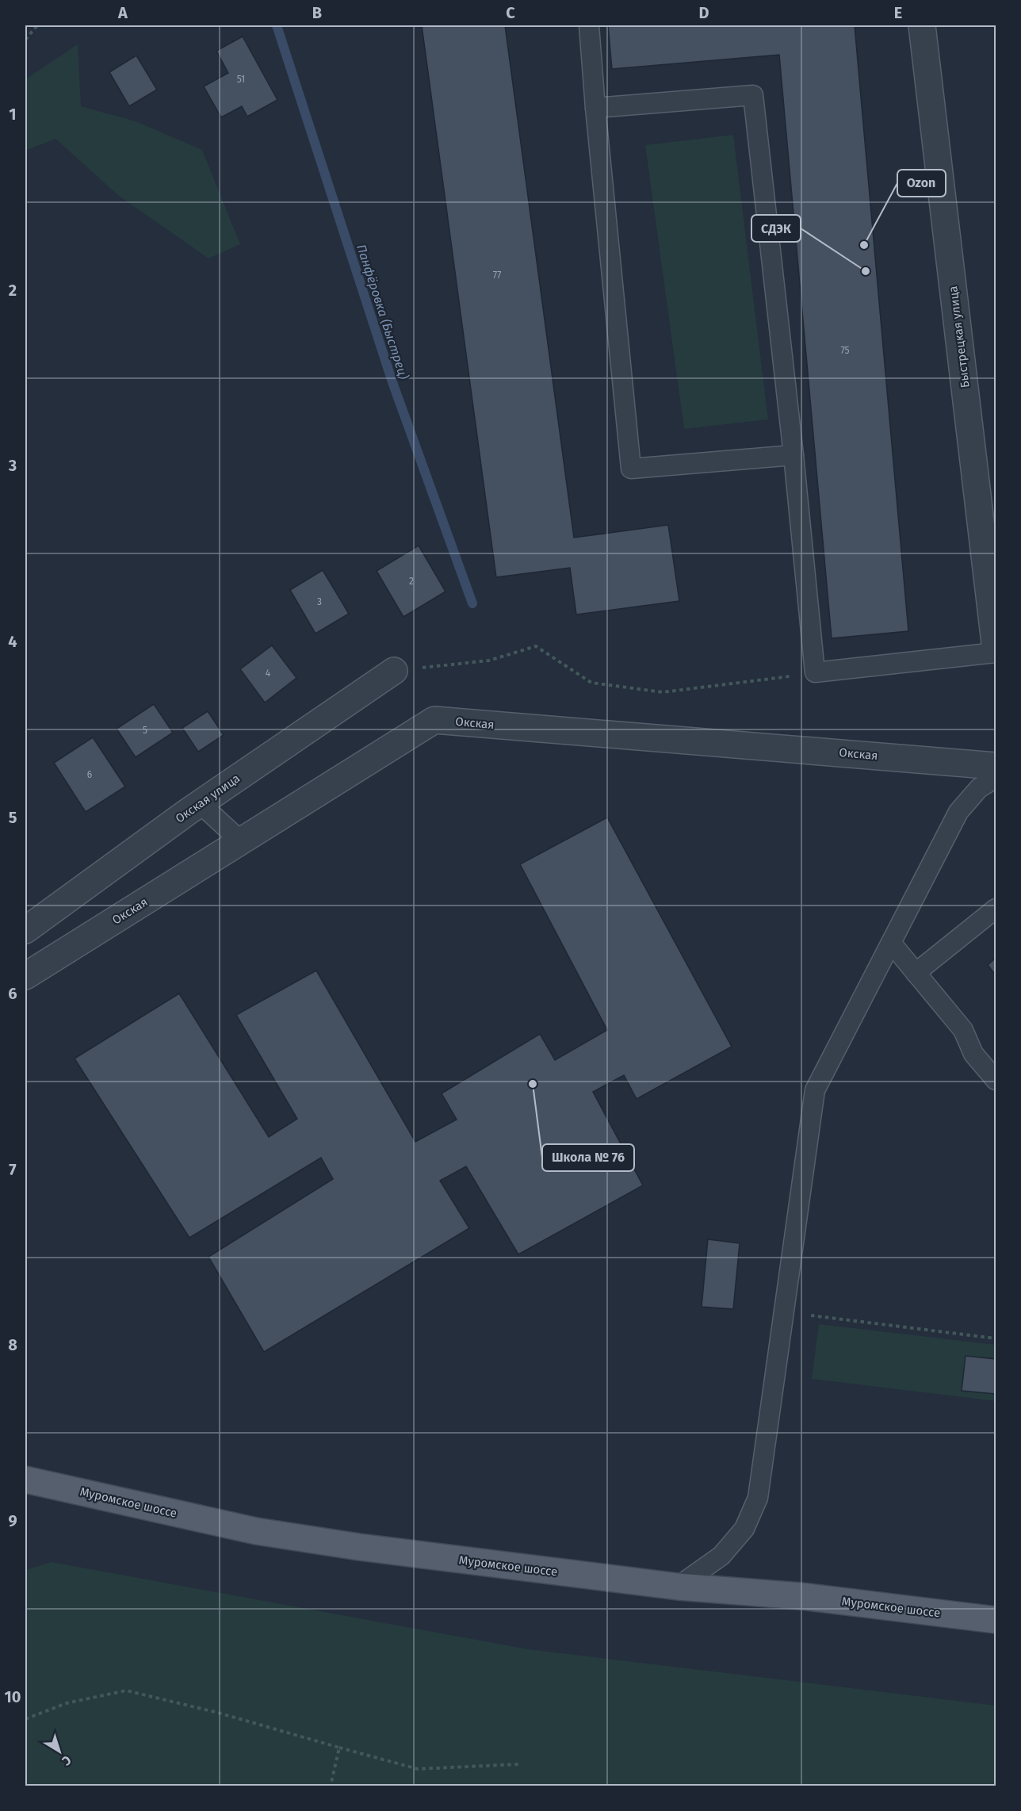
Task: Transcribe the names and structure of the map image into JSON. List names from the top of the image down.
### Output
{
  "streets": {
    "main road": ["Муромское шоссе"],
    "street": ["Быстрецкая улица", "Окская", "Окская улица"]
  },
  "water": ["Панфёровка (Быстрец)"],
  "places": ["Ozon", "СДЭК", "Школа № 76"],
  "house_numbers": [
    "51",
    "77",
    "75",
    "2",
    "3",
    "4",
    "5",
    "6"
  ],
  "north": "bottom right",
  "grid": {
    "columns": [
      "A",
      "B",
      "C",
      "D",
      "E"
    ],
    "rows": [
      "1",
      "2",
      "3",
      "4",
      "5",
      "6",
      "7",
      "8",
      "9",
      "10"
    ]
  }
}
